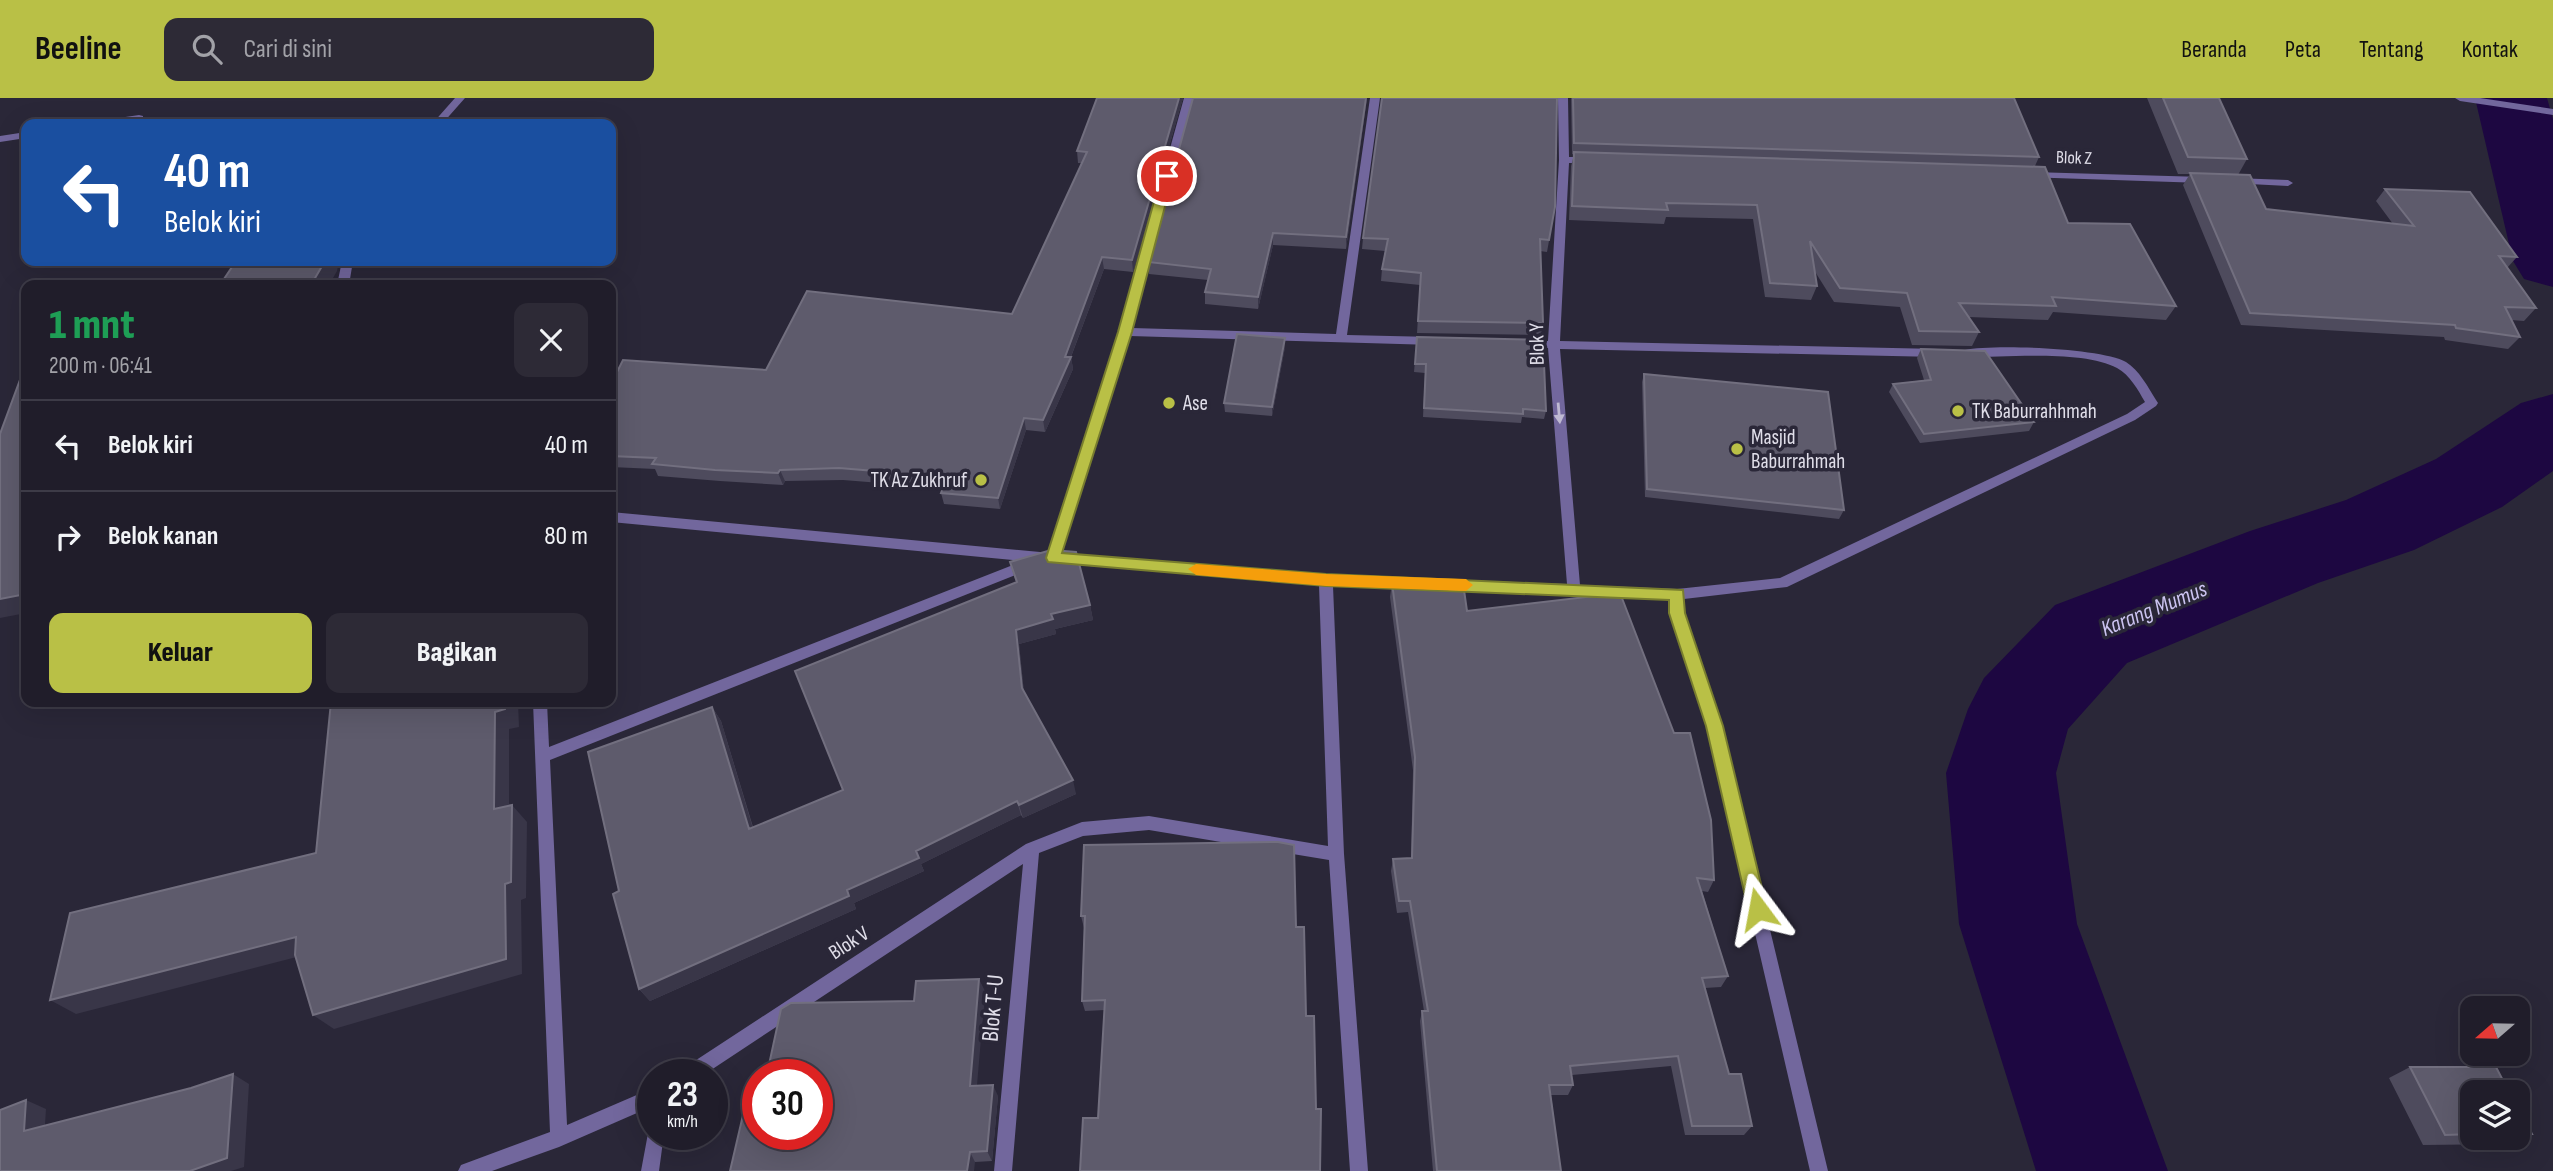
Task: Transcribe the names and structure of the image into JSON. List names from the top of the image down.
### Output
{
  "streets": {
    "street": [
      "Blok Z",
      "Blok Y",
      "Blok V",
      "Blok T-U"
    ]
  },
  "crossings": [
    ["Blok V", "Blok T-U"]
  ],
  "one_way": ["Blok Y"],
  "water": ["Karang Mumus"],
  "places": [
    "Ase",
    "TK Baburrahhmah",
    "Masjid Baburrahmah",
    "TK Az Zukhruf"
  ],
  "north": "left",
  "page": {
    "header": "Beeline",
    "search": "Cari di sini",
    "nav": [
      "Beranda",
      "Peta",
      "Tentang",
      "Kontak"
    ],
    "turn": ["40 m", "Belok kiri"],
    "heading": ["1 mnt", "200 m · 06:41"],
    "list": [
      {
        "name": "Belok kiri",
        "value": "40 m"
      },
      {
        "name": "Belok kanan",
        "value": "80 m"
      }
    ],
    "buttons": ["Keluar", "Bagikan"],
    "speed": "23 km/h",
    "limit": "30"
  }
}
